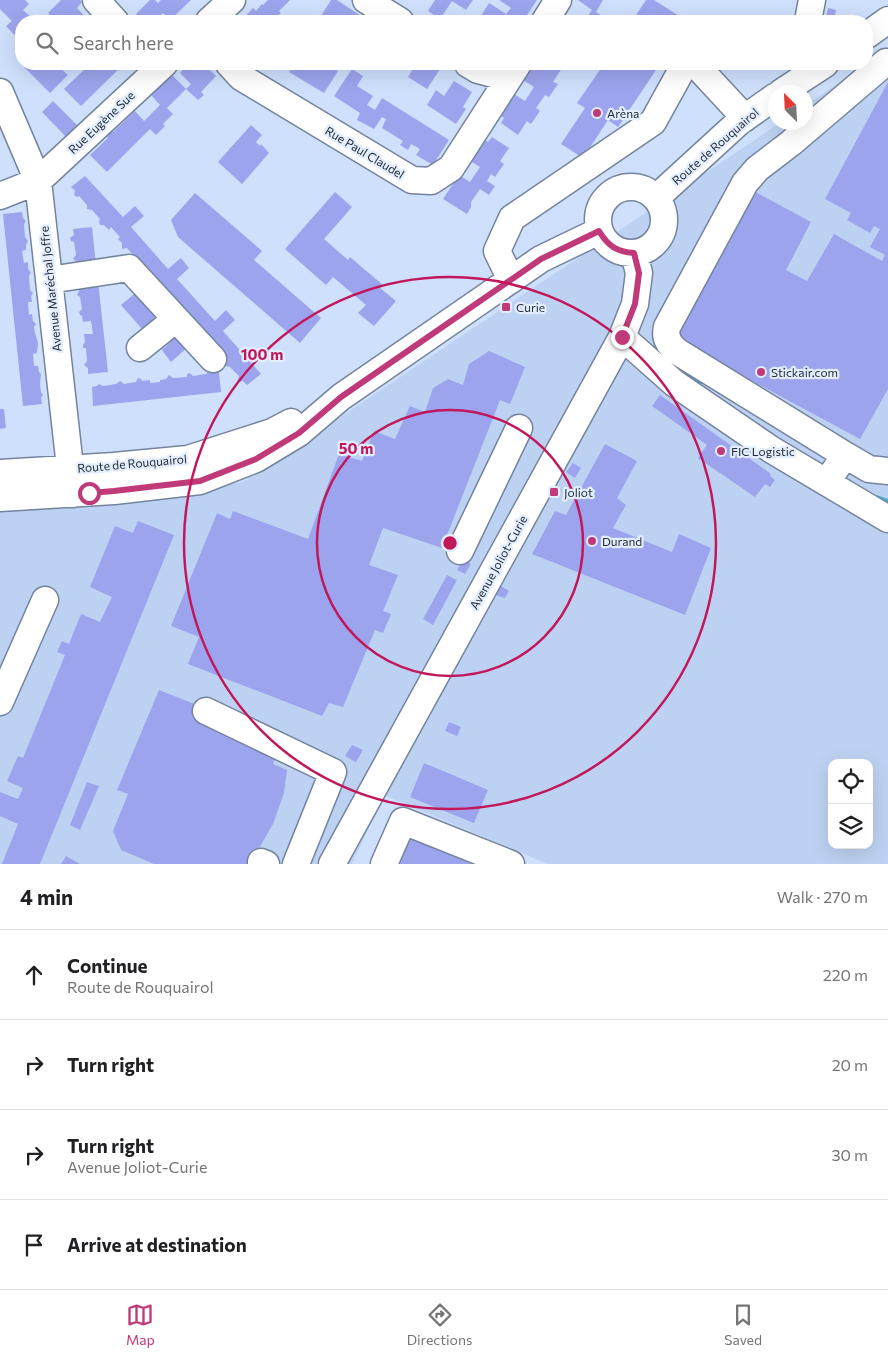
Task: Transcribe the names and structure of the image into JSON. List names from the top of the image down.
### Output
{
  "streets": {
    "street": [
      "Rue Eugène Sue",
      "Route de Rouquairol",
      "Rue Paul Claudel",
      "Avenue Maréchal Joffre",
      "Avenue Joliot-Curie"
    ]
  },
  "crossings": [
    ["Rue Eugène Sue", "Avenue Maréchal Joffre"],
    ["Route de Rouquairol", "Avenue Maréchal Joffre"],
    ["Route de Rouquairol", "Avenue Joliot-Curie"]
  ],
  "places": {
    "other": [
      "Arèna",
      "Stickair.com",
      "FIC Logistic",
      "Durand"
    ],
    "transit": ["Curie", "Joliot"]
  },
  "north": "top left",
  "page": {
    "search": "Search here",
    "heading": ["4 min", "Walk · 270 m"],
    "list": [
      ["Continue", "Route de Rouquairol", "220 m"],
      ["Turn right", "20 m"],
      ["Turn right", "Avenue Joliot-Curie", "30 m"],
      "Arrive at destination"
    ],
    "nav": ["Map", "Directions", "Saved"]
  },
  "rings": ["100 m", "50 m"]
}
